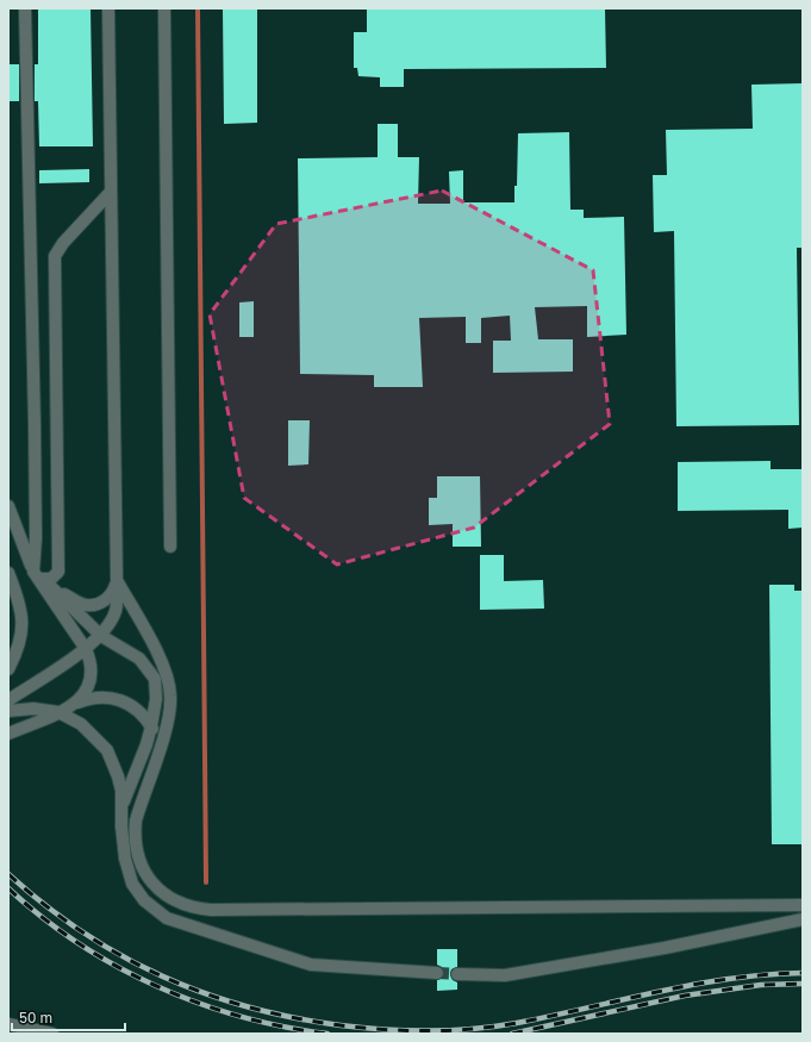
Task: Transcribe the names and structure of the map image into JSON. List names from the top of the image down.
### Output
{
  "scale_bar": "50 m"
}
